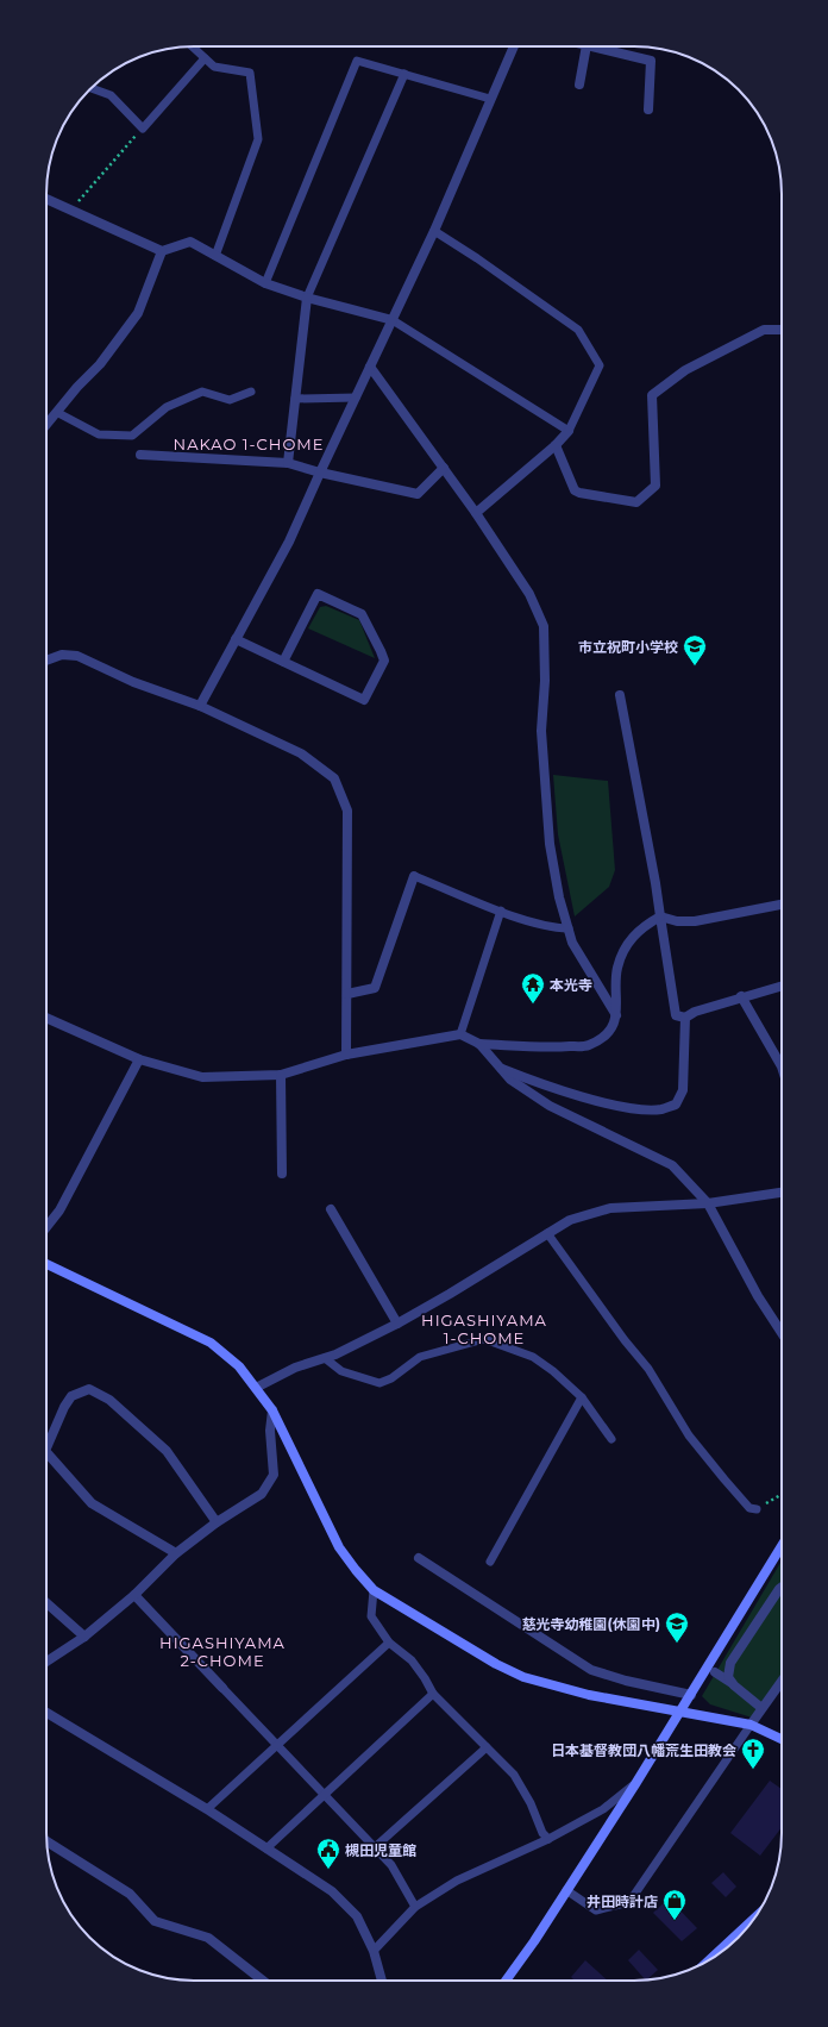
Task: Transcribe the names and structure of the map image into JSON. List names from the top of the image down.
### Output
{
  "districts": ["NAKAO 1-CHOME", "HIGASHIYAMA 1-CHOME", "HIGASHIYAMA 2-CHOME"],
  "places": {
    "school or university": ["市立祝町小学校", "慈光寺幼稚園(休園中)"],
    "temple": ["本光寺"],
    "church": ["日本基督教団八幡荒生田教会"],
    "public building": ["槻田児童館"],
    "shop": ["井田時計店"]
  }
}
